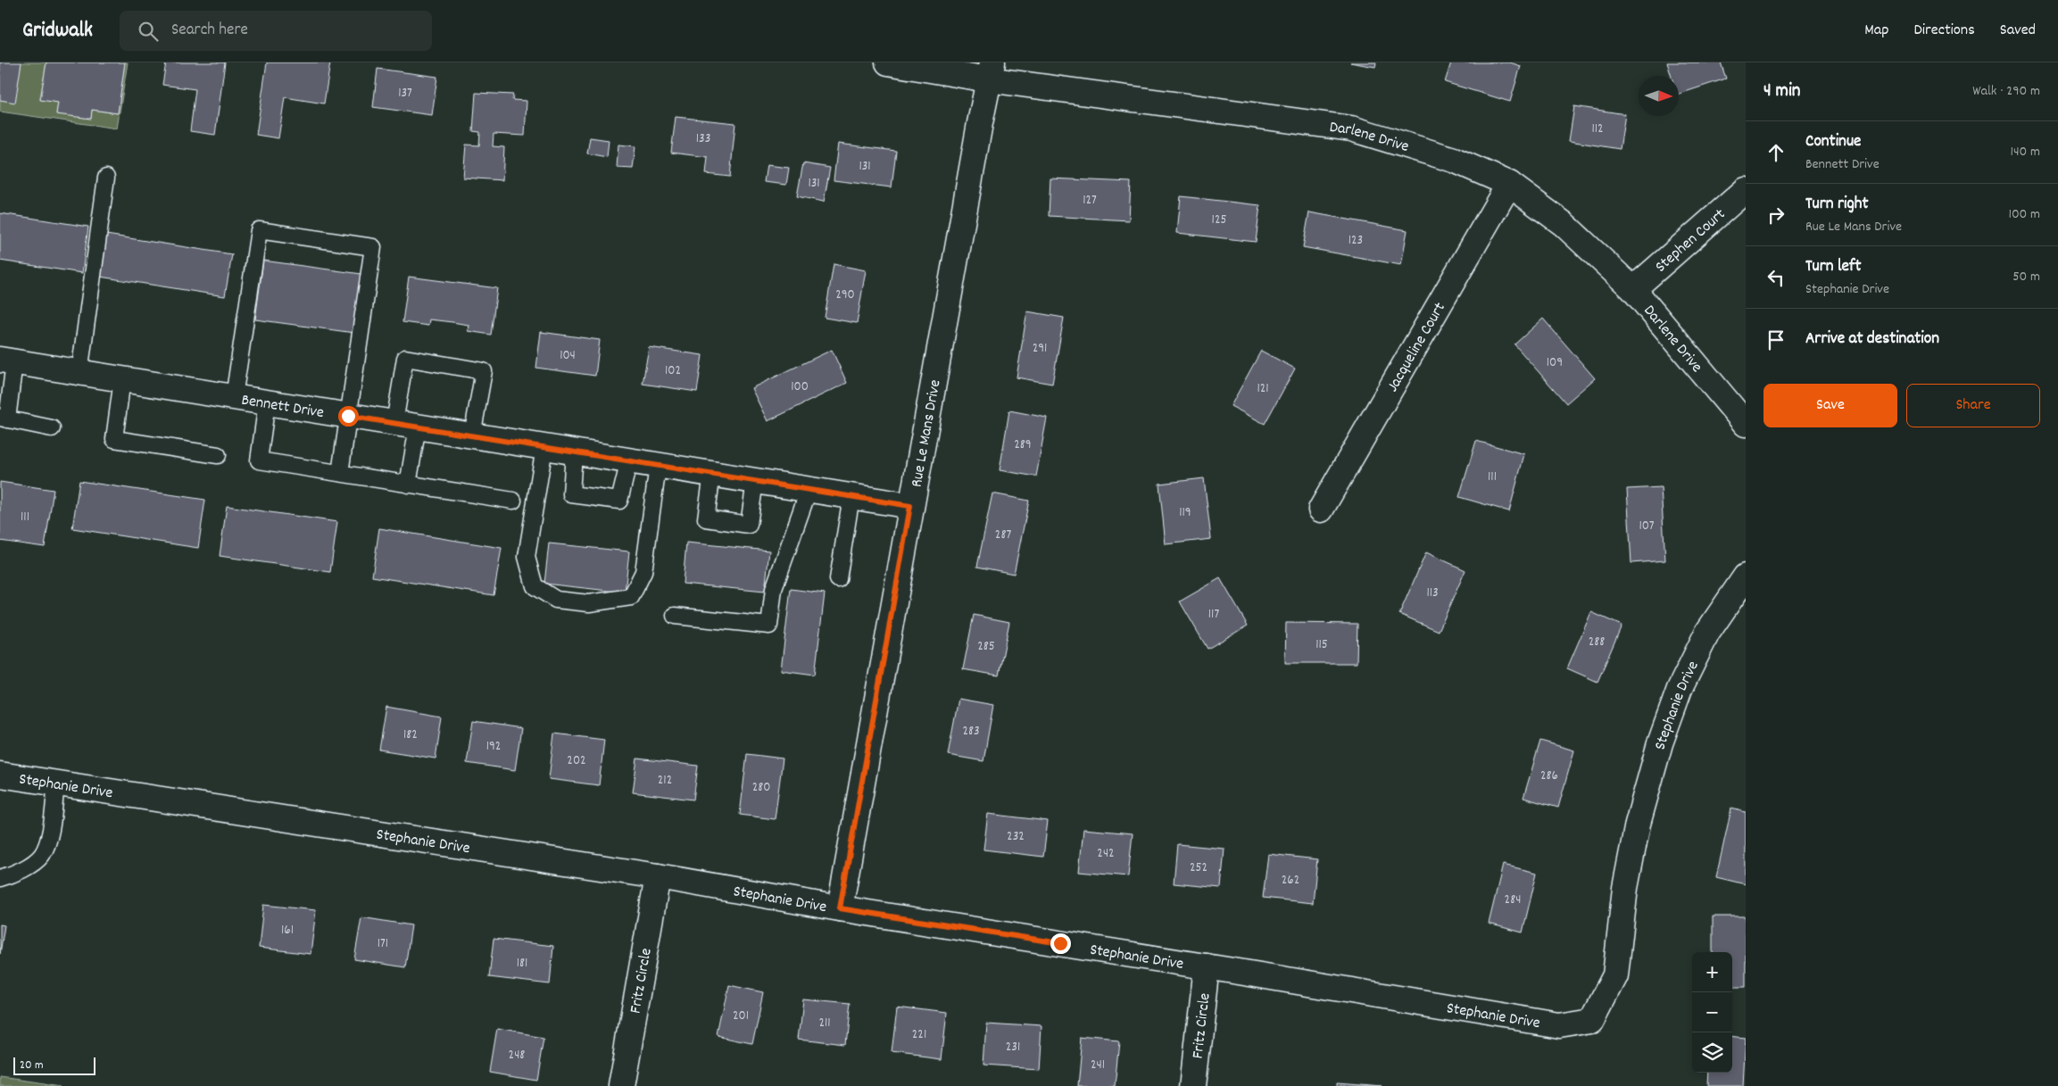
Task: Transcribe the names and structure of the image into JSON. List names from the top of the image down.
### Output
{
  "streets": {
    "street": [
      "Darlene Drive",
      "Stephen Court",
      "Jacqueline Court",
      "Bennett Drive",
      "Rue Le Mans Drive",
      "Stephanie Drive",
      "Fritz Circle"
    ]
  },
  "crossings": [
    ["Darlene Drive", "Stephen Court"],
    ["Darlene Drive", "Jacqueline Court"],
    ["Darlene Drive", "Rue Le Mans Drive"],
    ["Bennett Drive", "Rue Le Mans Drive"],
    ["Rue Le Mans Drive", "Stephanie Drive"],
    ["Stephanie Drive", "Fritz Circle"]
  ],
  "house_numbers": [
    "137",
    "112",
    "133",
    "131",
    "131",
    "127",
    "125",
    "123",
    "290",
    "291",
    "104",
    "109",
    "102",
    "100",
    "121",
    "289",
    "111",
    "119",
    "111",
    "107",
    "287",
    "113",
    "117",
    "288",
    "115",
    "285",
    "283",
    "182",
    "192",
    "202",
    "286",
    "212",
    "280",
    "232",
    "242",
    "252",
    "262",
    "284",
    "161",
    "171",
    "181",
    "201",
    "211",
    "221",
    "231",
    "248",
    "241"
  ],
  "scale_bar": "20 m",
  "north": "right",
  "page": {
    "header": "Gridwalk",
    "search": "Search here",
    "nav": ["Map", "Directions", "Saved"],
    "heading": ["4 min", "Walk · 290 m"],
    "list": [
      ["Continue", "Bennett Drive", "140 m"],
      ["Turn right", "Rue Le Mans Drive", "100 m"],
      ["Turn left", "Stephanie Drive", "50 m"],
      "Arrive at destination"
    ],
    "buttons": ["Save", "Share"],
    "map_buttons": ["+", "−"],
    "scale": "20 m"
  }
}
